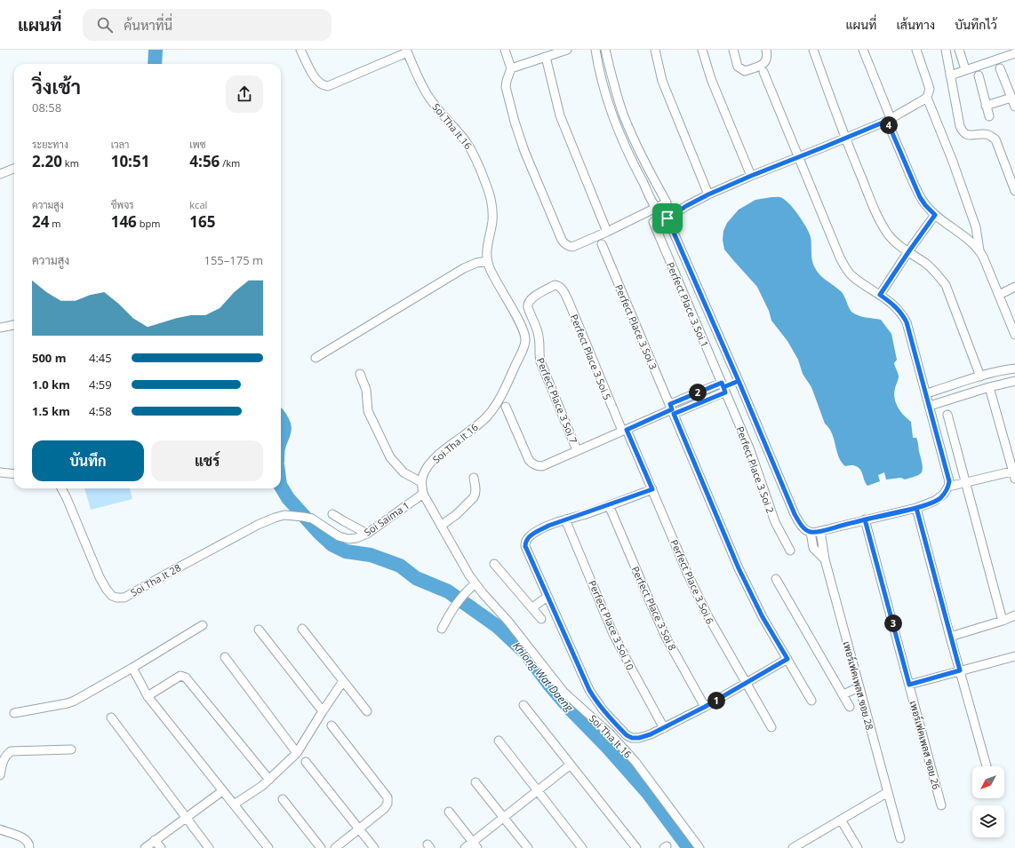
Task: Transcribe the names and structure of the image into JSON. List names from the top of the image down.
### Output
{
  "streets": {
    "street": [
      "Soi Tha It 16",
      "Perfect Place 3 Soi 1",
      "Perfect Place 3 Soi 3",
      "Perfect Place 3 Soi 5",
      "Perfect Place 3 Soi 7",
      "Perfect Place 3 Soi 2",
      "Soi Saima 1",
      "Soi Tha It 28",
      "Perfect Place 3 Soi 6",
      "Perfect Place 3 Soi 8",
      "Perfect Place 3 Soi 10",
      "เพอร์เฟคเพลส ซอย 28",
      "เพอร์เฟคเพลส ซอย 26"
    ]
  },
  "crossings": [
    ["Soi Tha It 16", "Soi Saima 1"],
    ["Perfect Place 3 Soi 1", "Perfect Place 3 Soi 2"],
    ["Perfect Place 3 Soi 5", "Perfect Place 3 Soi 7"],
    ["Perfect Place 3 Soi 5", "Perfect Place 3 Soi 6"],
    ["Soi Saima 1", "Soi Tha It 28"]
  ],
  "water": ["Khlong Wat Daeng"],
  "north": "bottom left",
  "page": {
    "header": "แผนที่",
    "search": "ค้นหาที่นี่",
    "nav": ["แผนที่", "เส้นทาง", "บันทึกไว้"],
    "heading": ["วิ่งเช้า", "08:58"],
    "pins": [
      "4",
      "2",
      "3",
      "1"
    ],
    "stats": [
      ["ระยะทาง", "2.20 km"],
      ["เวลา", "10:51"],
      ["เพซ", "4:56 /km"],
      ["ความสูง", "24 m"],
      ["ชีพจร", "146 bpm"],
      ["kcal", "165"]
    ],
    "chart": ["ความสูง", "155–175 m"],
    "list": [
      {
        "name": "500 m",
        "note": "4:45"
      },
      {
        "name": "1.0 km",
        "note": "4:59"
      },
      {
        "name": "1.5 km",
        "note": "4:58"
      }
    ],
    "buttons": ["บันทึก", "แชร์"]
  }
}
